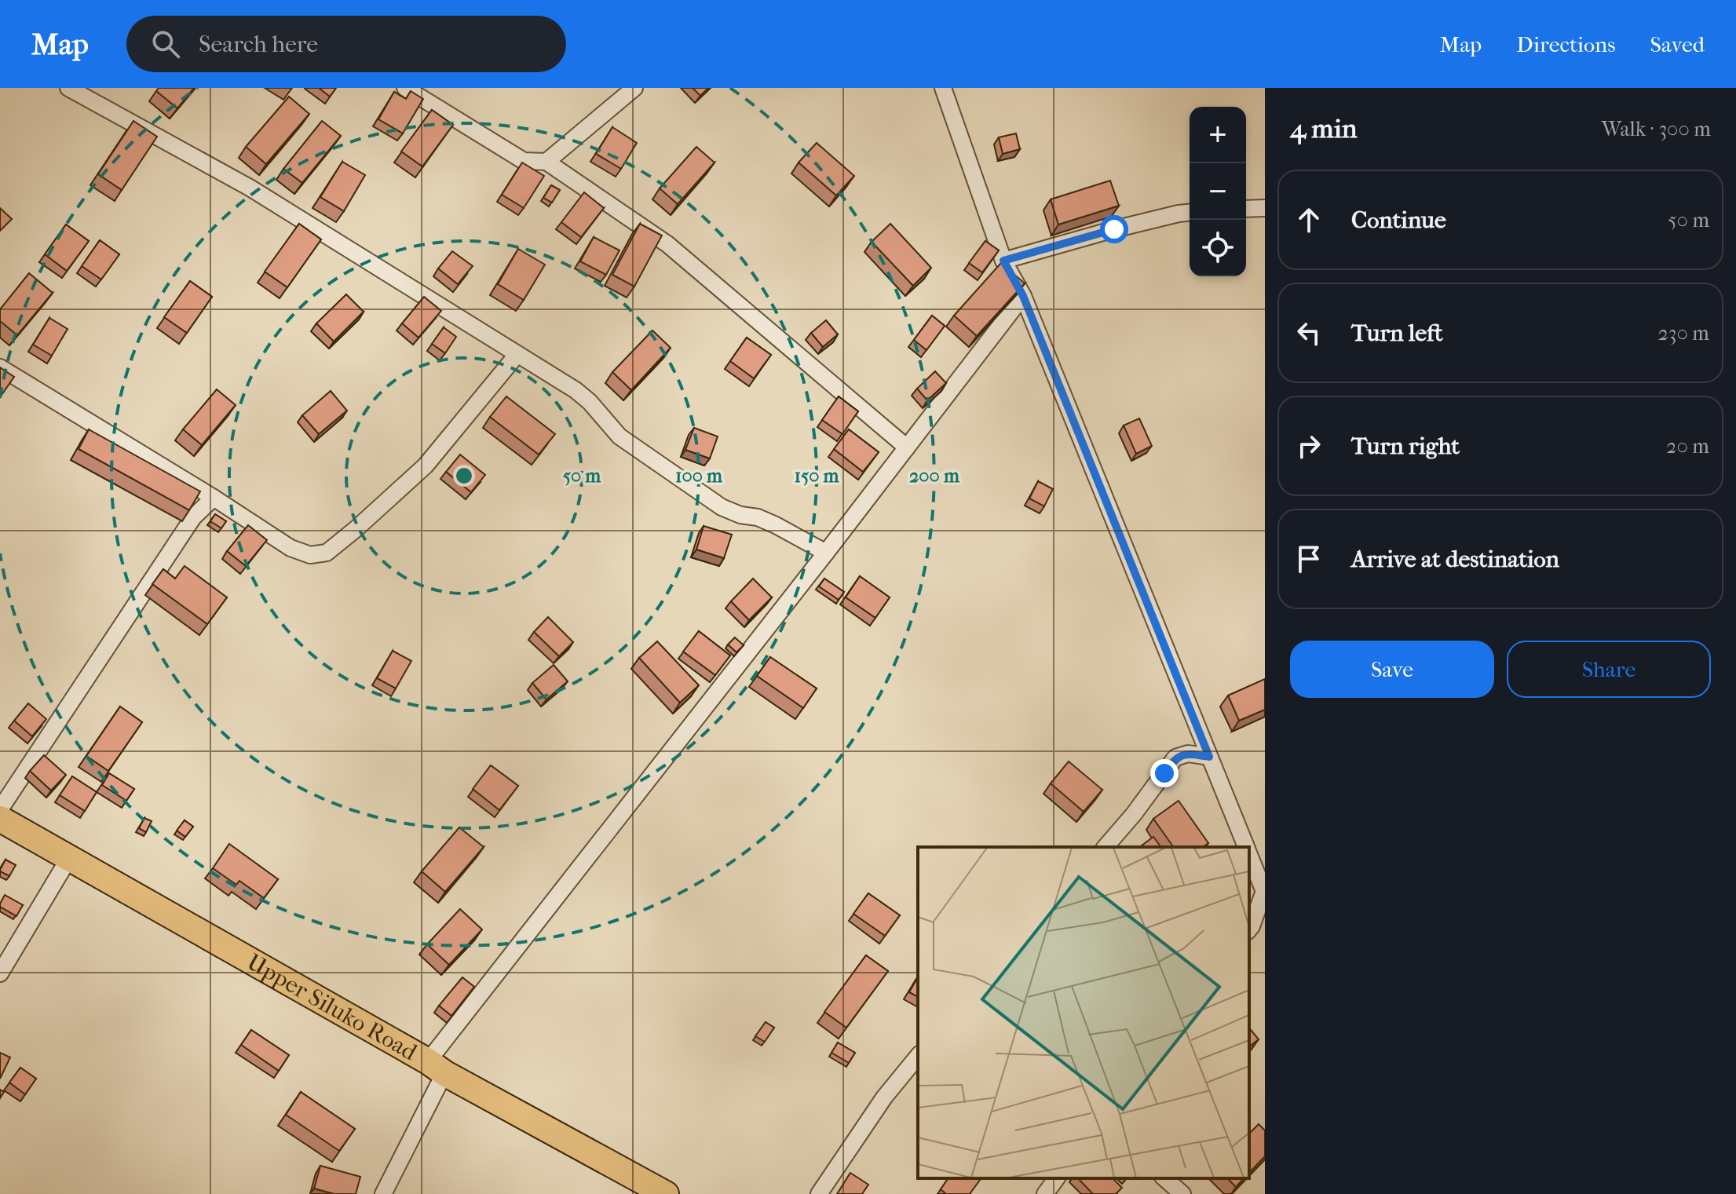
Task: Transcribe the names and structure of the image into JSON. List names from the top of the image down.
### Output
{
  "streets": {
    "main road": ["Upper Siluko Road"]
  },
  "page": {
    "header": "Map",
    "search": "Search here",
    "nav": ["Map", "Directions", "Saved"],
    "heading": ["4 min", "Walk · 300 m"],
    "map_buttons": ["+", "−"],
    "list": [
      ["Continue", "50 m"],
      ["Turn left", "230 m"],
      ["Turn right", "20 m"],
      "Arrive at destination"
    ],
    "buttons": ["Save", "Share"]
  },
  "rings": [
    "50 m",
    "100 m",
    "150 m",
    "200 m"
  ]
}
